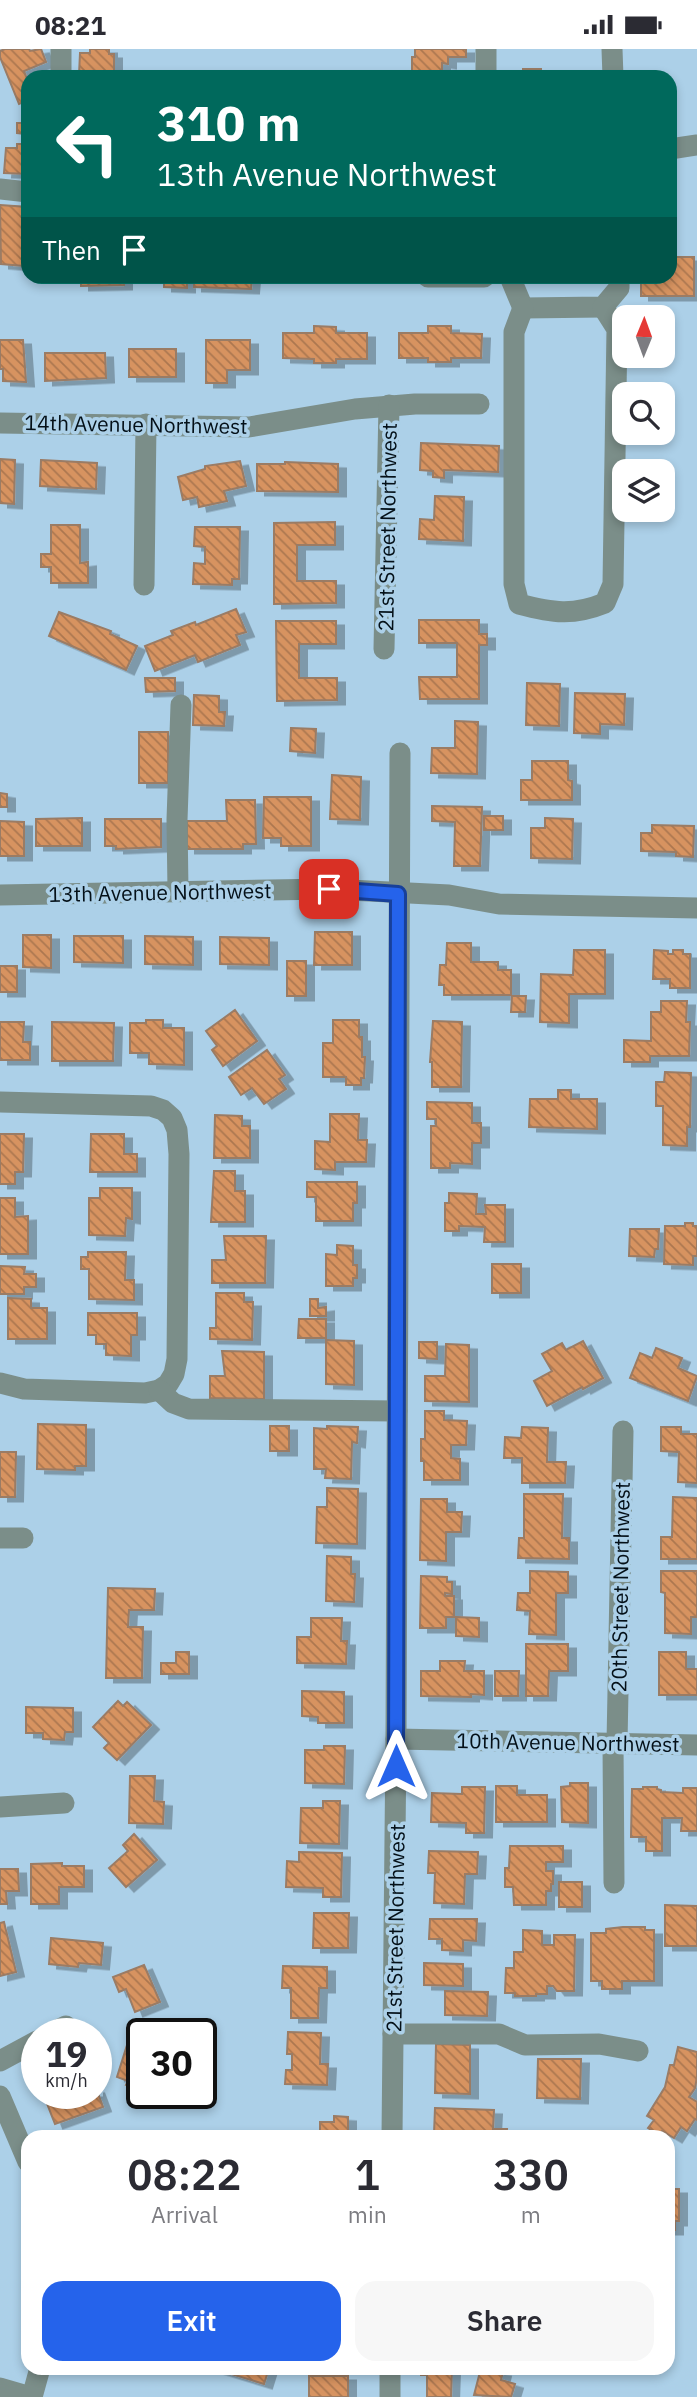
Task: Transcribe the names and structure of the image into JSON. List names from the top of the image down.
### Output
{
  "streets": {
    "street": [
      "14th Avenue Northwest",
      "21st Street Northwest",
      "13th Avenue Northwest",
      "20th Street Northwest",
      "10th Avenue Northwest"
    ]
  },
  "crossings": [
    ["14th Avenue Northwest", "21st Street Northwest"],
    ["21st Street Northwest", "13th Avenue Northwest"],
    ["21st Street Northwest", "10th Avenue Northwest"],
    ["20th Street Northwest", "10th Avenue Northwest"]
  ],
  "north": "top",
  "page": {
    "status": "08:21",
    "turn": ["310 m", "13th Avenue Northwest"],
    "then": "Then",
    "speed": "19 km/h",
    "limit": "30",
    "eta": [
      "08:22",
      "Arrival",
      "1",
      "min",
      "330",
      "m"
    ],
    "buttons": ["Exit", "Share"]
  }
}
